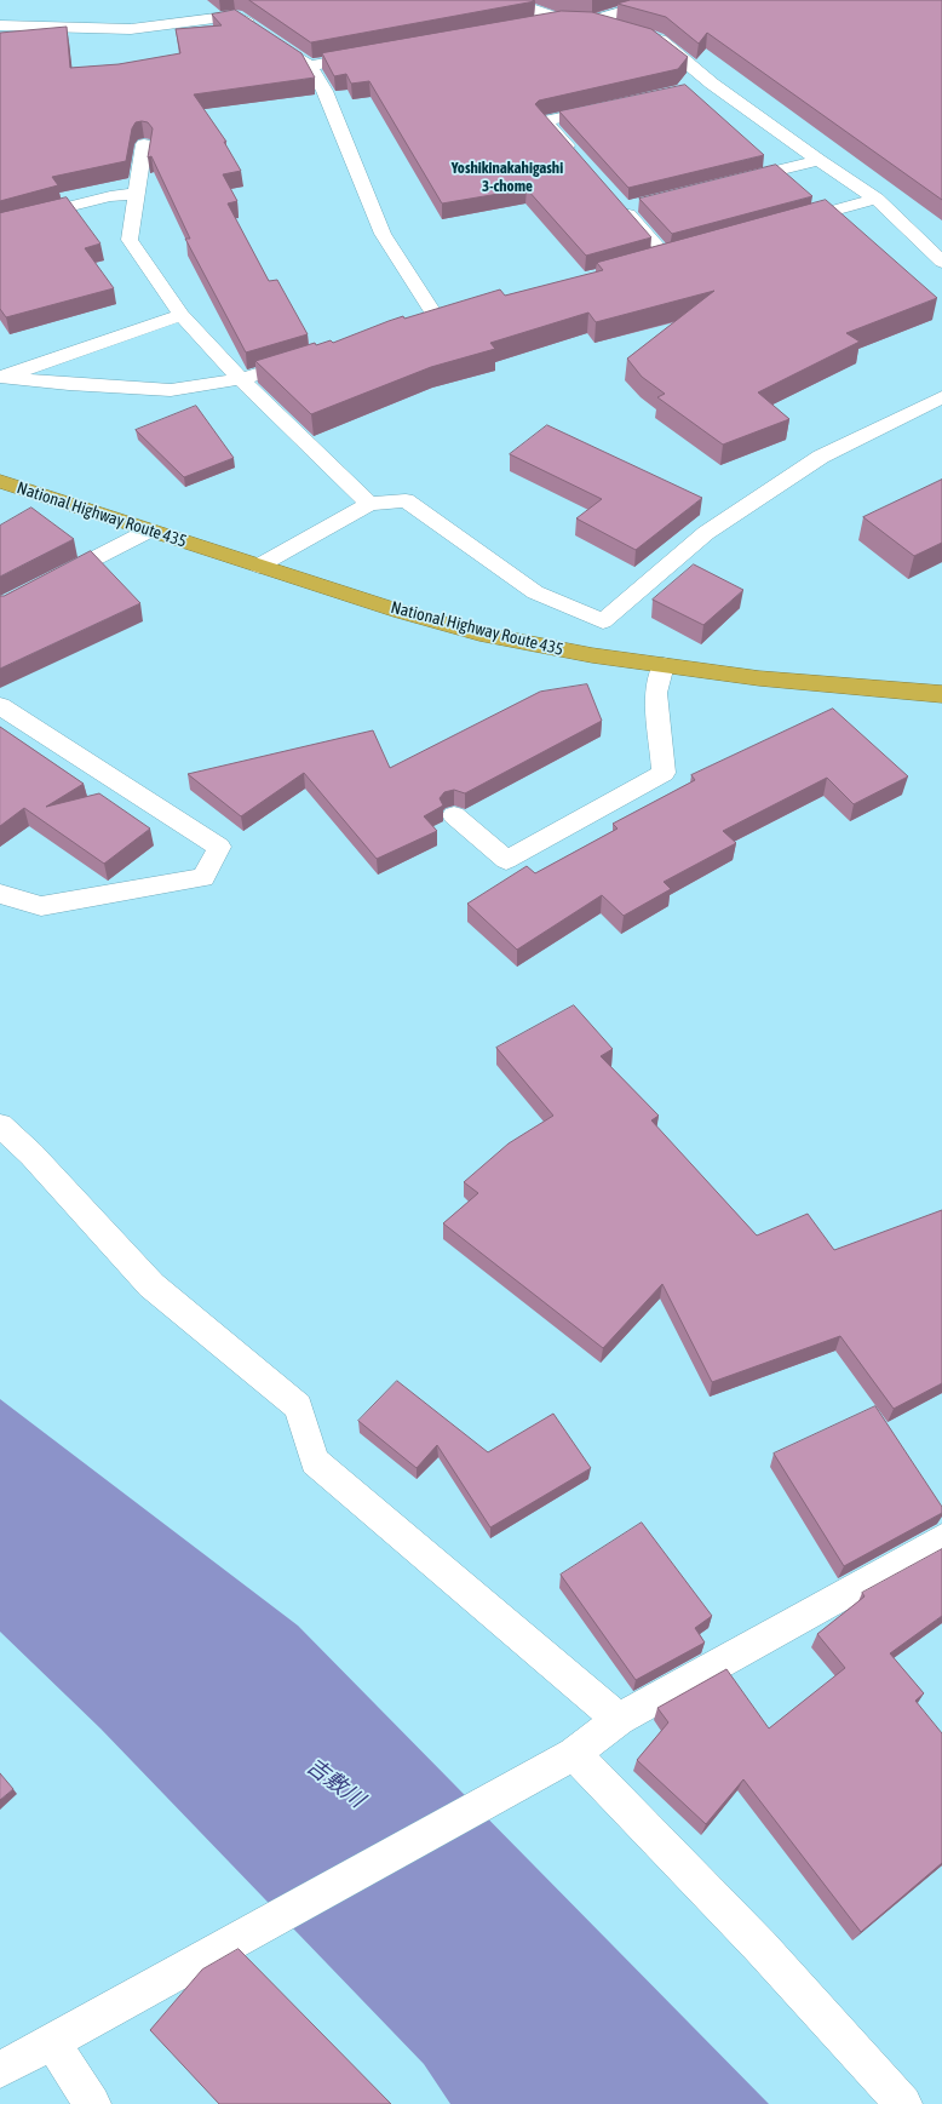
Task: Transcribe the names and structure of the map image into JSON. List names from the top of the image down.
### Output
{
  "streets": {
    "highway": ["National Highway Route 435"]
  },
  "districts": ["Yoshikinakahigashi 3-chome"],
  "water": ["吉敷川"]
}
